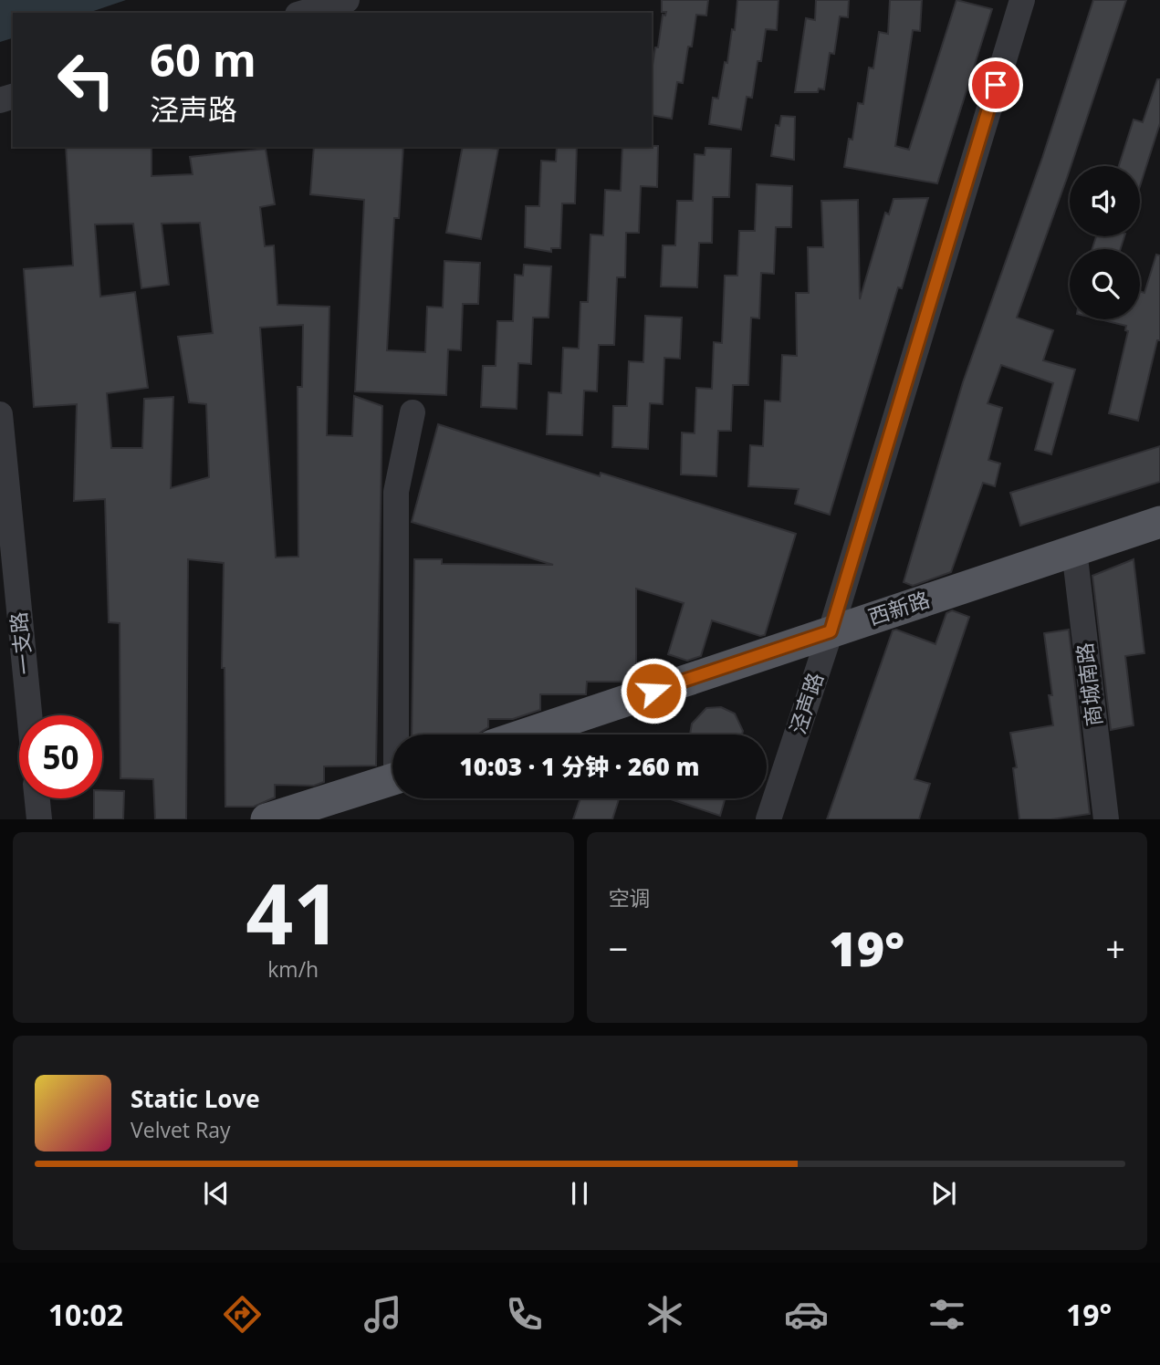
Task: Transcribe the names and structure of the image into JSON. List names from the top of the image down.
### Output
{
  "streets": {
    "main road": ["西新路"],
    "street": ["一支路", "商城南路", "泾声路"]
  },
  "crossings": [
    ["西新路", "商城南路"],
    ["西新路", "泾声路"]
  ],
  "page": {
    "turn": ["60 m", "泾声路"],
    "limit": "50",
    "trip": "10:03 · 1 分钟 · 260 m",
    "tile": [
      ["41", "km/h"],
      "空调"
    ],
    "heat": ["−", "19°", "+"],
    "song": ["Static Love", "Velvet Ray"],
    "tabs": ["10:02", "19°"]
  }
}
